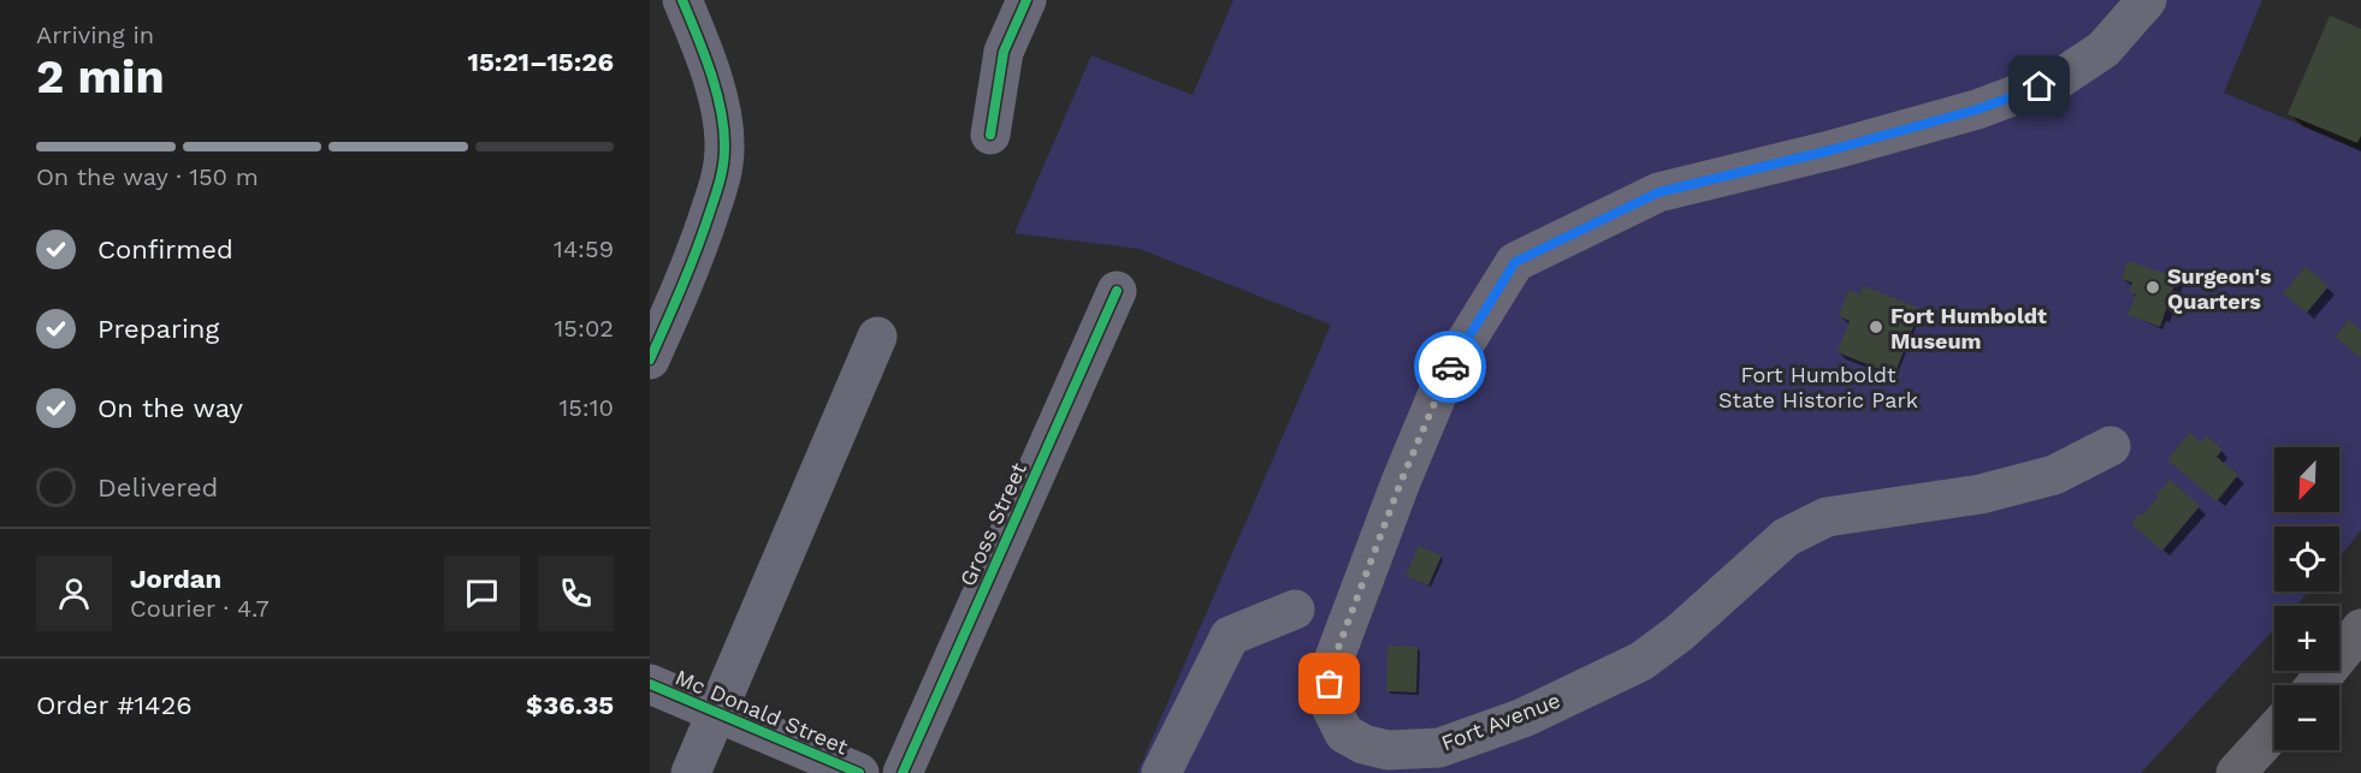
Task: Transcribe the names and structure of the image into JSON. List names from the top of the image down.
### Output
{
  "streets": {
    "street": ["Gross Street", "Mc Donald Street", "Fort Avenue"]
  },
  "parks": ["Fort Humboldt State Historic Park"],
  "places": ["Surgeon's Quarters", "Fort Humboldt Museum"],
  "north": "bottom left",
  "page": {
    "heading": ["2 min", "Arriving in", "15:21–15:26"],
    "panel": [
      "Jordan",
      "Courier · 4.7",
      "Order #1426",
      "$36.35"
    ],
    "bar": "On the way · 150 m",
    "list": [
      ["Confirmed", "14:59"],
      ["Preparing", "15:02"],
      ["On the way", "15:10"],
      "Delivered"
    ],
    "map_buttons": ["+", "−"]
  }
}
